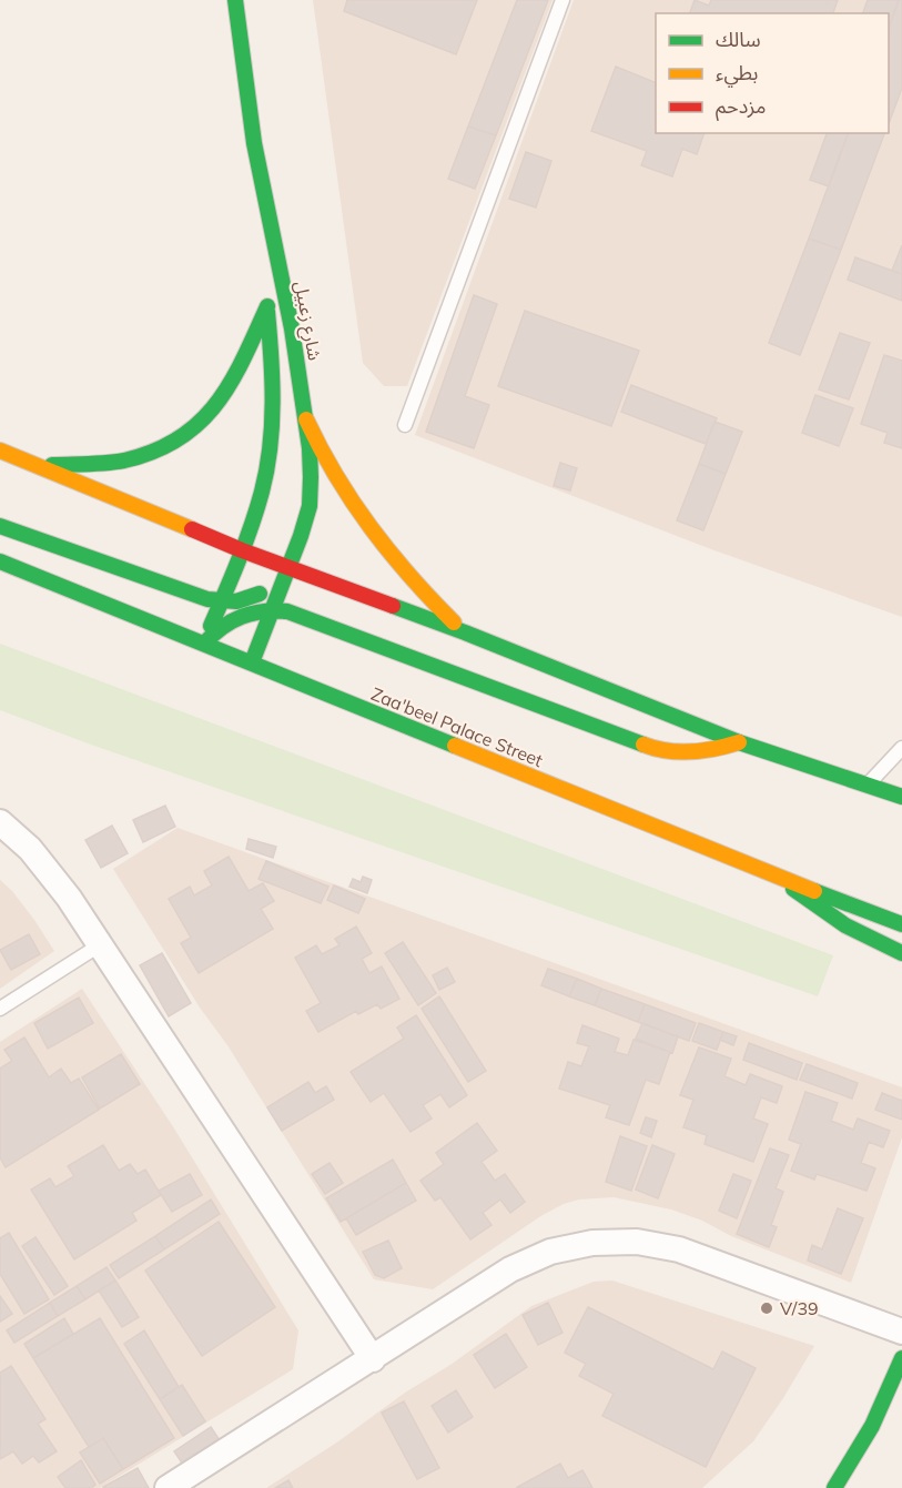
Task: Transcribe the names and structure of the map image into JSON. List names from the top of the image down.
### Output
{
  "streets": {
    "main road": ["شارع زعبيل", "Zaa'beel Palace Street"]
  },
  "crossings": [
    ["شارع زعبيل", "Zaa'beel Palace Street"]
  ],
  "places": ["V/39"],
  "legend": ["سالك", "بطيء", "مزدحم"]
}
